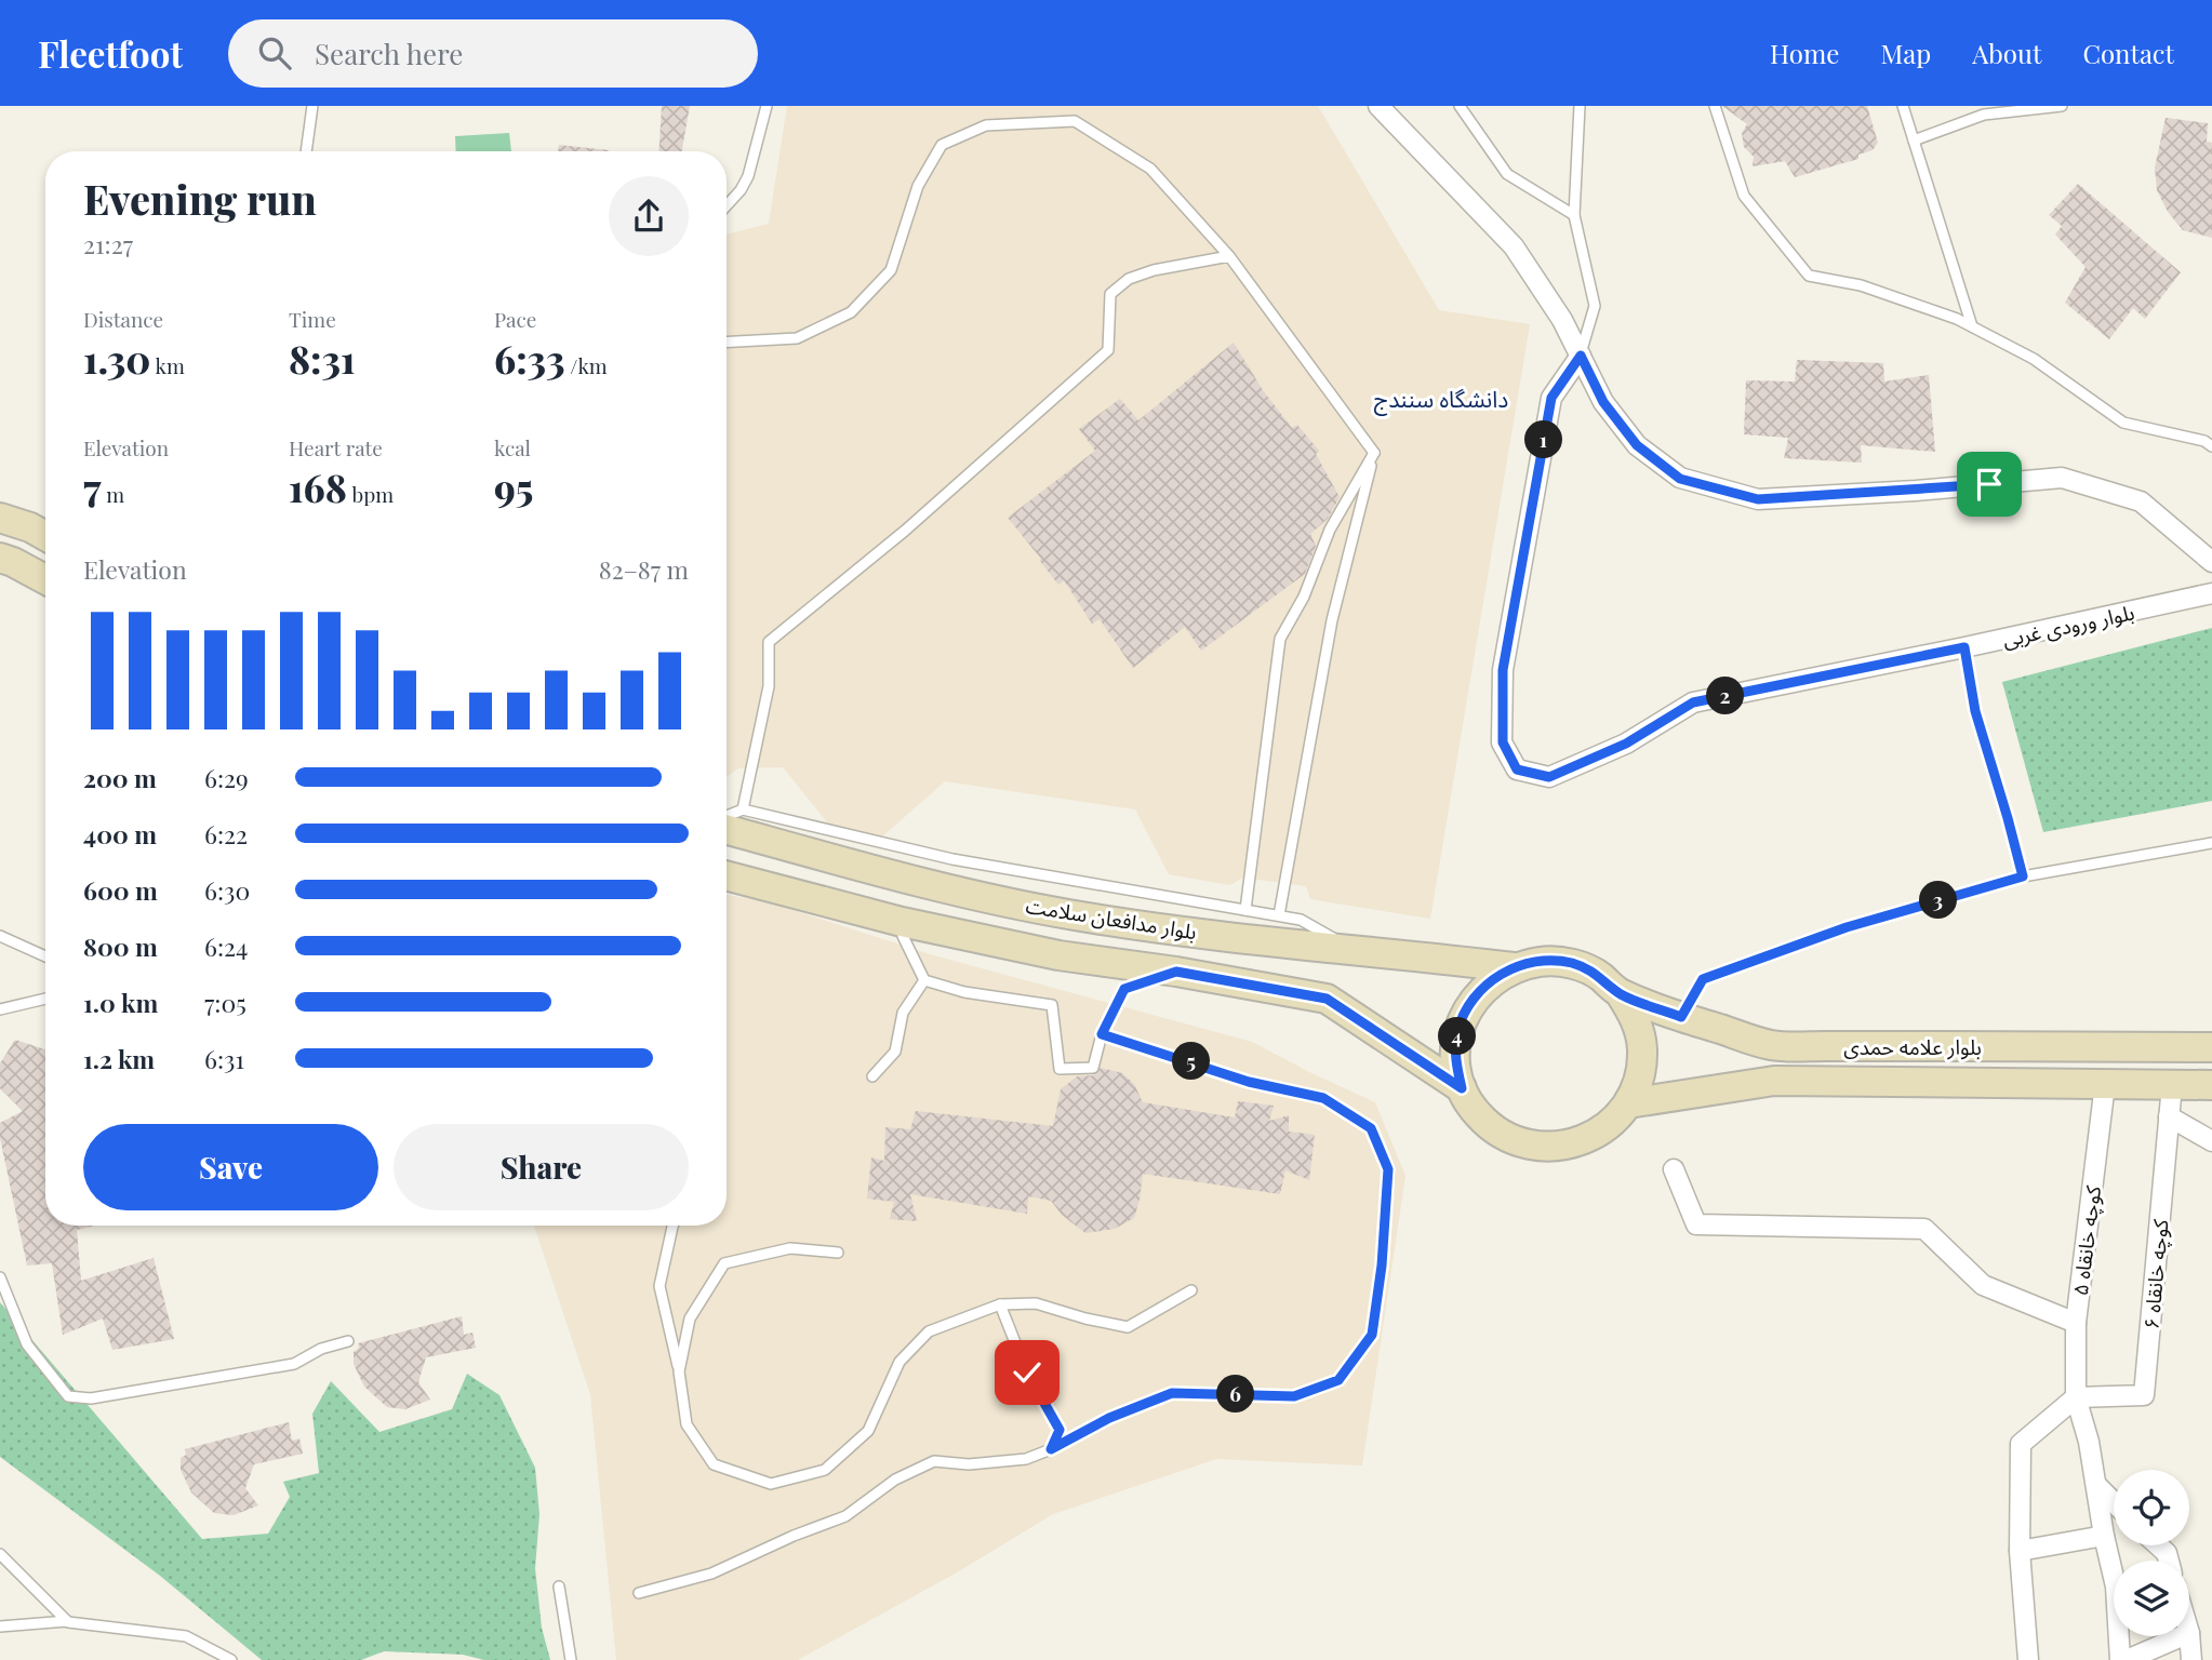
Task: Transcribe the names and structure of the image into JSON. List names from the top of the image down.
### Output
{
  "streets": {
    "main road": ["بلوار مدافعان سلامت", "بلوار علامه حمدی"],
    "street": ["بلوار ورودی غربی", "کوچه خانقاه ۵", "کوچه خانقاه ۶"]
  },
  "crossings": [
    ["بلوار مدافعان سلامت", "بلوار علامه حمدی"],
    ["بلوار علامه حمدی", "کوچه خانقاه ۵"],
    ["بلوار علامه حمدی", "کوچه خانقاه ۶"],
    ["کوچه خانقاه ۵", "کوچه خانقاه ۶"]
  ],
  "districts": ["دانشگاه سنندج"],
  "page": {
    "header": "Fleetfoot",
    "search": "Search here",
    "nav": [
      "Home",
      "Map",
      "About",
      "Contact"
    ],
    "heading": ["Evening run", "21:27"],
    "stats": [
      ["Distance", "1.30 km"],
      ["Time", "8:31"],
      ["Pace", "6:33 /km"],
      ["Elevation", "7 m"],
      ["Heart rate", "168 bpm"],
      ["kcal", "95"]
    ],
    "pins": [
      "1",
      "2",
      "3",
      "4",
      "5",
      "6"
    ],
    "chart": ["Elevation", "82–87 m"],
    "list": [
      {
        "name": "200 m",
        "note": "6:29"
      },
      {
        "name": "400 m",
        "note": "6:22"
      },
      {
        "name": "600 m",
        "note": "6:30"
      },
      {
        "name": "800 m",
        "note": "6:24"
      },
      {
        "name": "1.0 km",
        "note": "7:05"
      },
      {
        "name": "1.2 km",
        "note": "6:31"
      }
    ],
    "buttons": ["Save", "Share"]
  }
}
